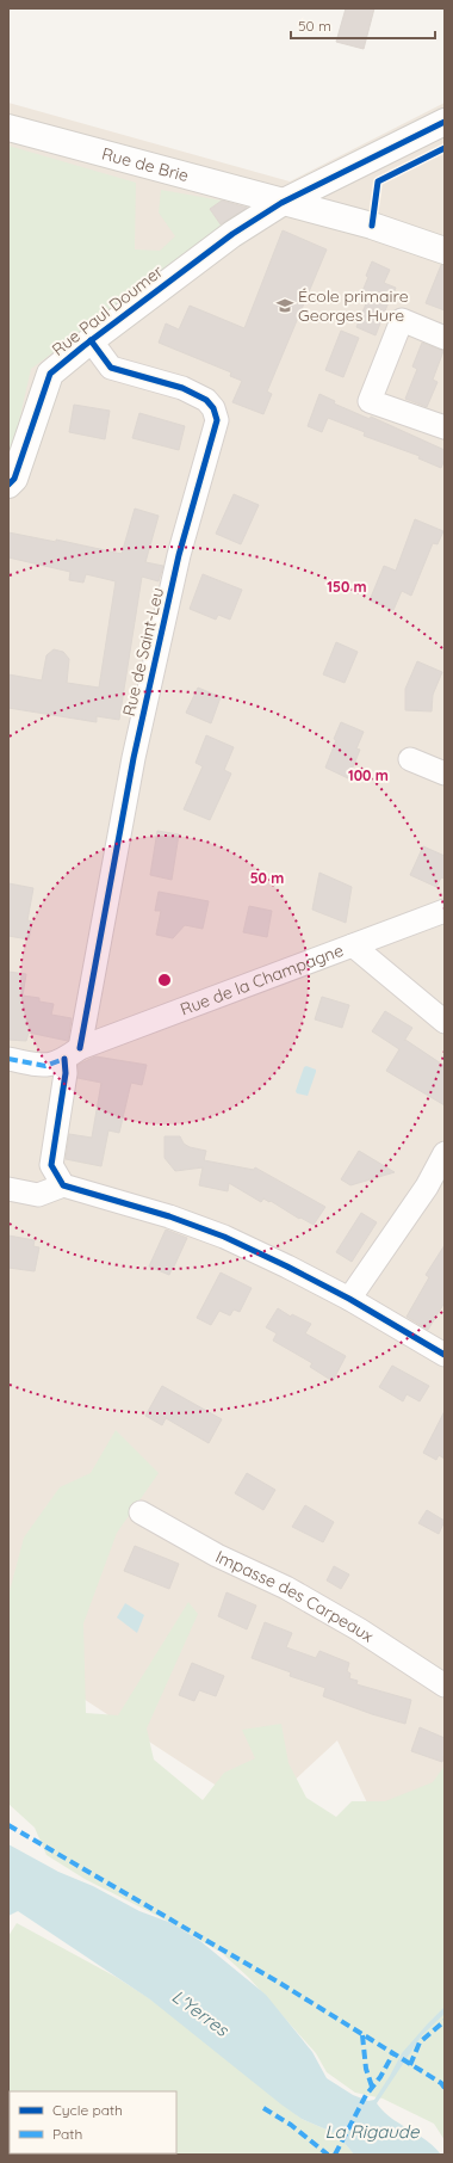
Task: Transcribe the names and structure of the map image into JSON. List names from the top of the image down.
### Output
{
  "streets": {
    "street": [
      "Rue de Brie",
      "Rue Paul Doumer",
      "Rue de Saint-Leu",
      "Rue de la Champagne",
      "Impasse des Carpeaux"
    ]
  },
  "crossings": [
    ["Rue de Brie", "Rue Paul Doumer"],
    ["Rue Paul Doumer", "Rue de Saint-Leu"],
    ["Rue de Saint-Leu", "Rue de la Champagne"]
  ],
  "water": ["L'Yerres", "La Rigaude"],
  "places": {
    "school or university": ["École primaire Georges Hure"]
  },
  "legend": ["Cycle path", "Path"],
  "scale_bar": "50 m",
  "rings": ["150 m", "100 m", "50 m"]
}
